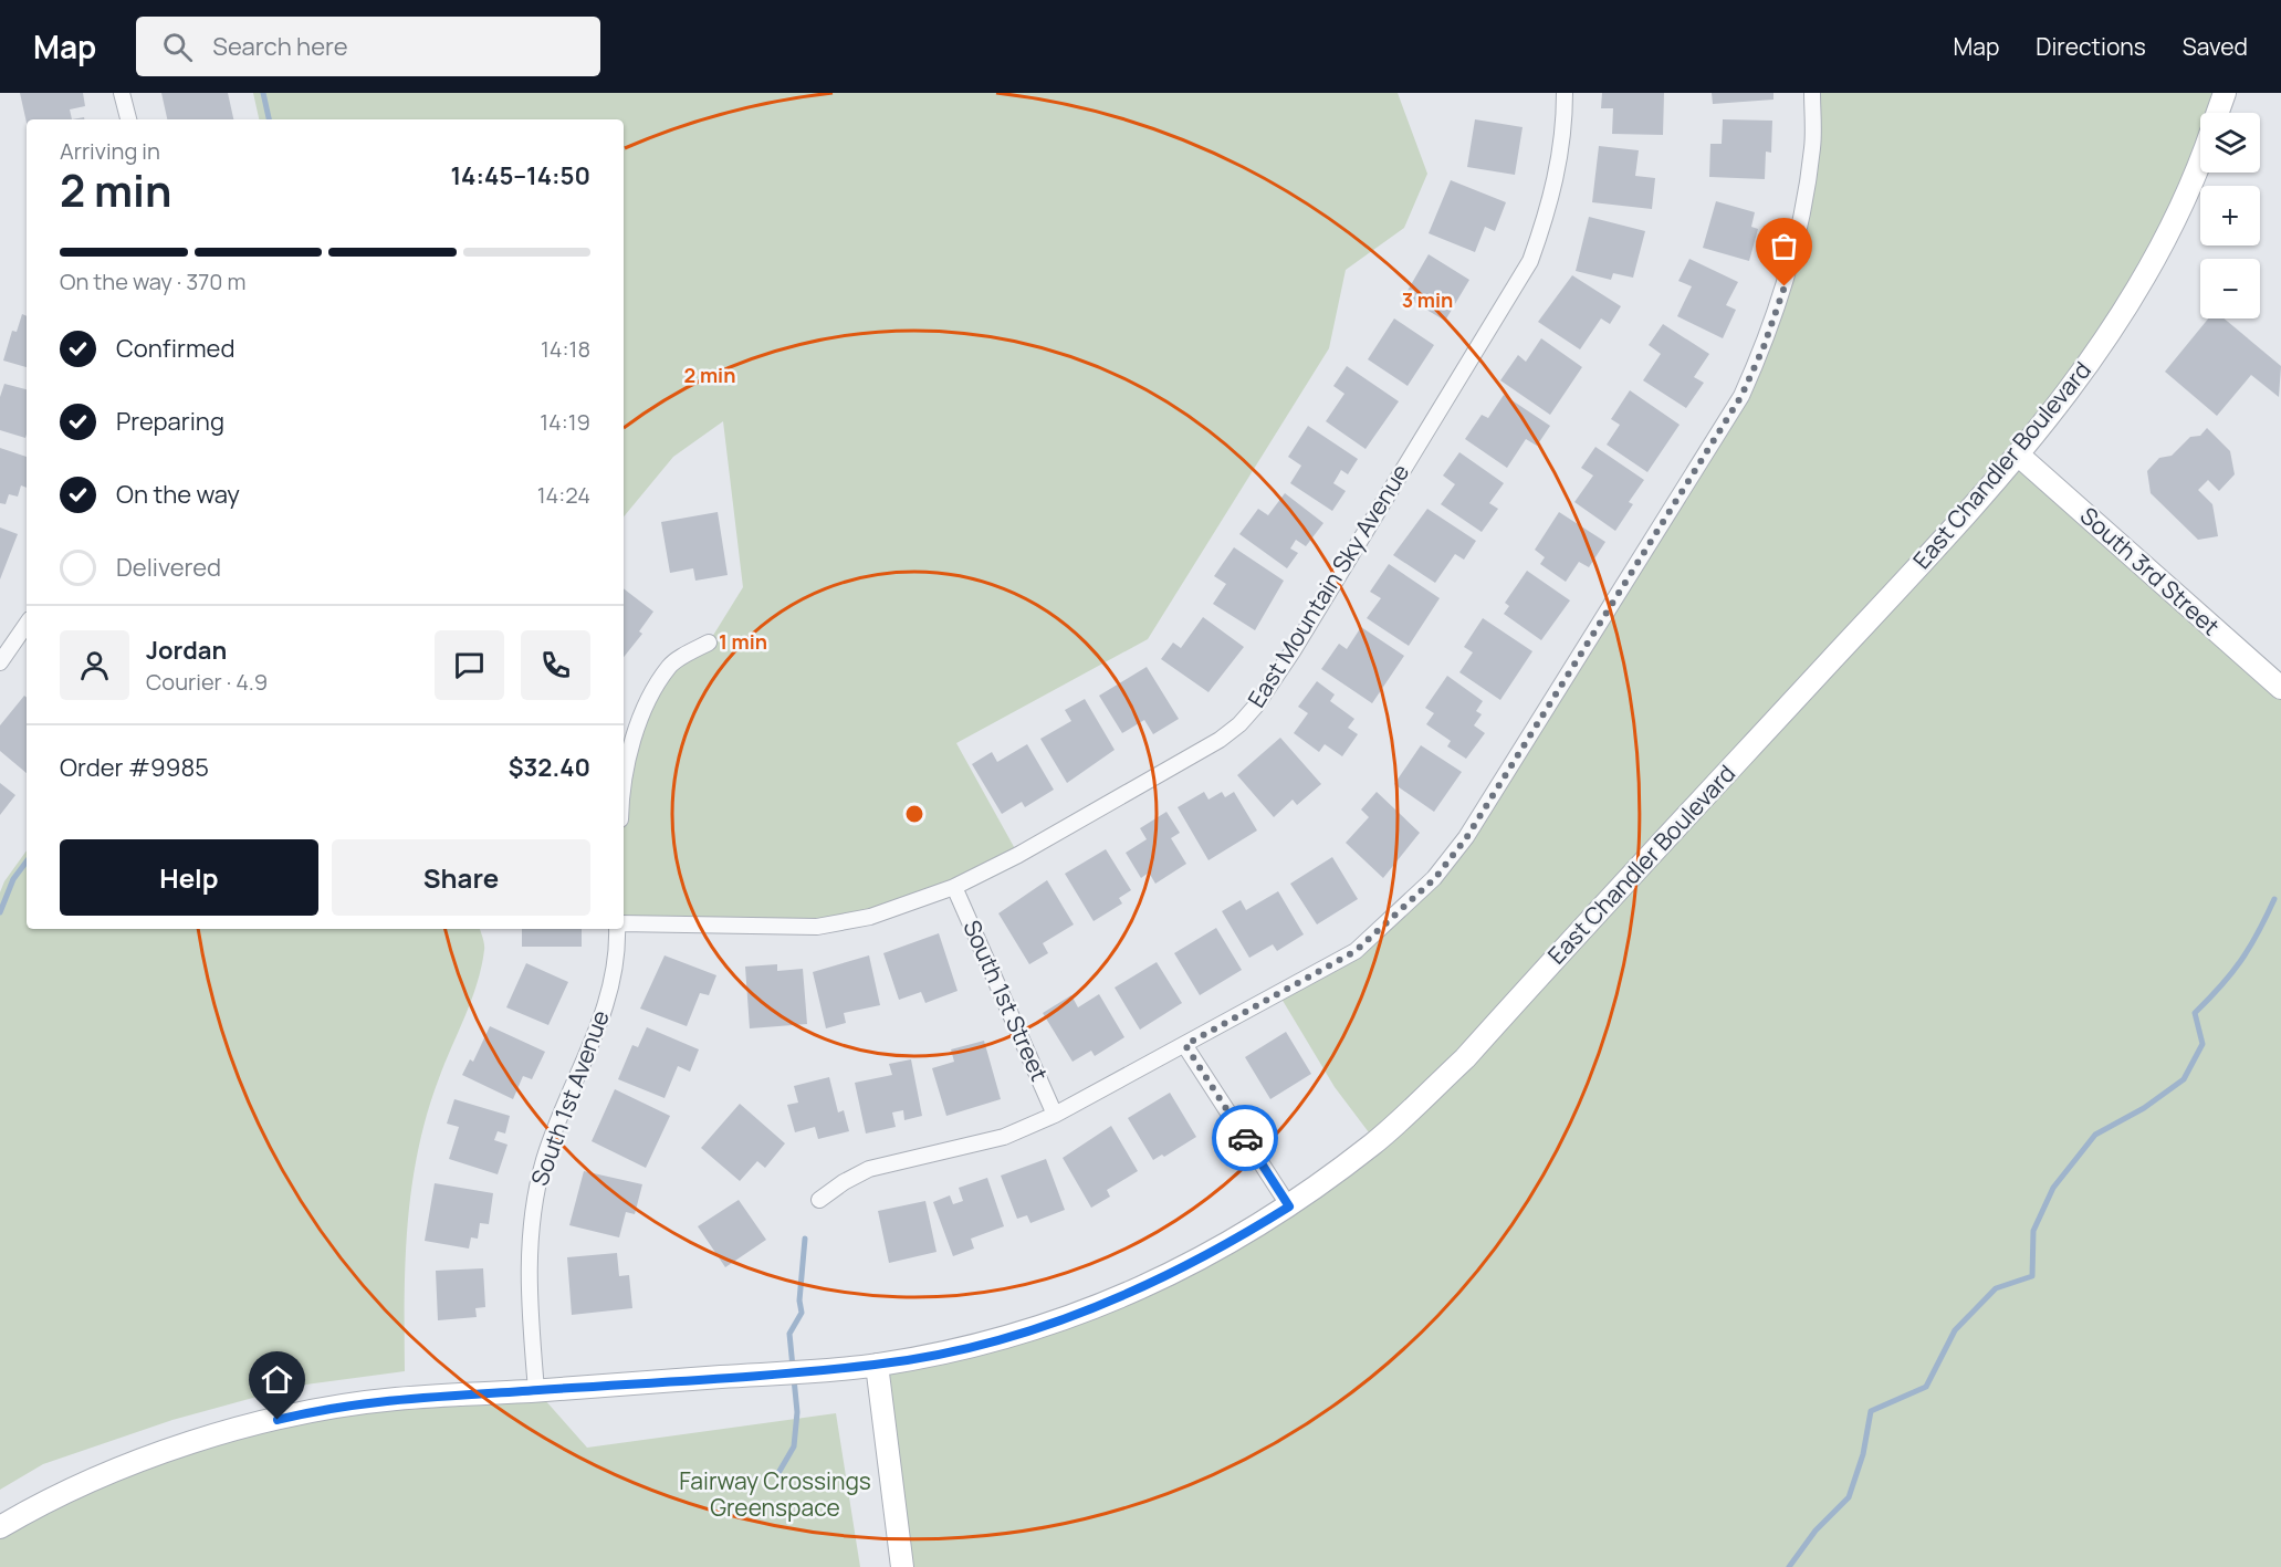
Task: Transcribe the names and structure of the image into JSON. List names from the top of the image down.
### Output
{
  "streets": {
    "main road": ["East Chandler Boulevard", "South 3rd Street"],
    "street": ["East Mountain Sky Avenue", "South 1st Street", "South 1st Avenue"]
  },
  "crossings": [
    ["East Chandler Boulevard", "South 3rd Street"],
    ["East Chandler Boulevard", "South 1st Avenue"],
    ["East Mountain Sky Avenue", "South 1st Street"]
  ],
  "parks": ["Fairway Crossings Greenspace"],
  "page": {
    "header": "Map",
    "search": "Search here",
    "nav": ["Map", "Directions", "Saved"],
    "map_buttons": ["+", "−"],
    "heading": ["2 min", "Arriving in", "14:45–14:50"],
    "panel": [
      "Jordan",
      "Courier · 4.9",
      "Order #9985",
      "$32.40"
    ],
    "bar": "On the way · 370 m",
    "list": [
      ["Confirmed", "14:18"],
      ["Preparing", "14:19"],
      ["On the way", "14:24"],
      "Delivered"
    ],
    "buttons": ["Help", "Share"]
  },
  "rings": ["3 min", "2 min", "1 min"]
}
